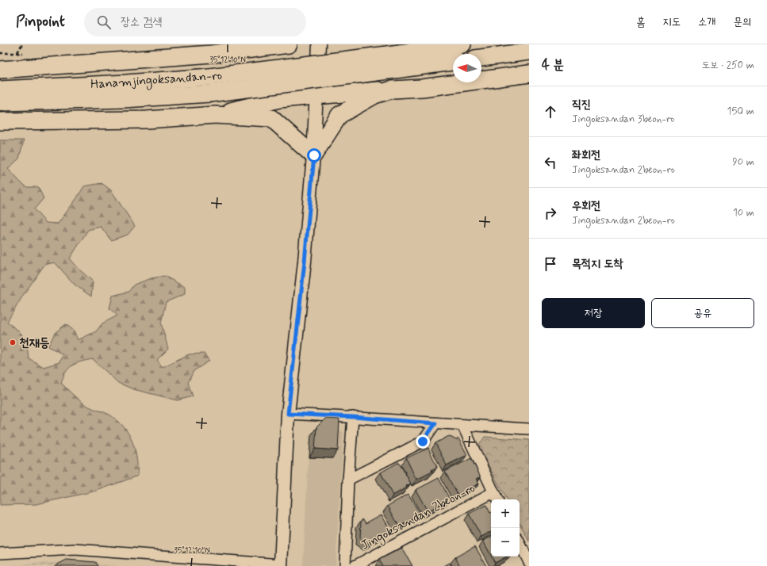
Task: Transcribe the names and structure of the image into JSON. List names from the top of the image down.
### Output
{
  "streets": {
    "highway": ["Hanamjingoksandan-ro"],
    "street": ["Jingoksandan 2beon-ro"]
  },
  "places": ["천재등"],
  "north": "left",
  "page": {
    "header": "Pinpoint",
    "search": "장소 검색",
    "nav": [
      "홈",
      "지도",
      "소개",
      "문의"
    ],
    "heading": ["4 분", "도보 · 250 m"],
    "list": [
      ["직진", "Jingoksandan 3beon-ro", "150 m"],
      ["좌회전", "Jingoksandan 2beon-ro", "90 m"],
      ["우회전", "Jingoksandan 2beon-ro", "10 m"],
      "목적지 도착"
    ],
    "buttons": ["저장", "공유"],
    "map_buttons": ["+", "−"]
  },
  "coordinates": ["35°12'10\"N"]
}
